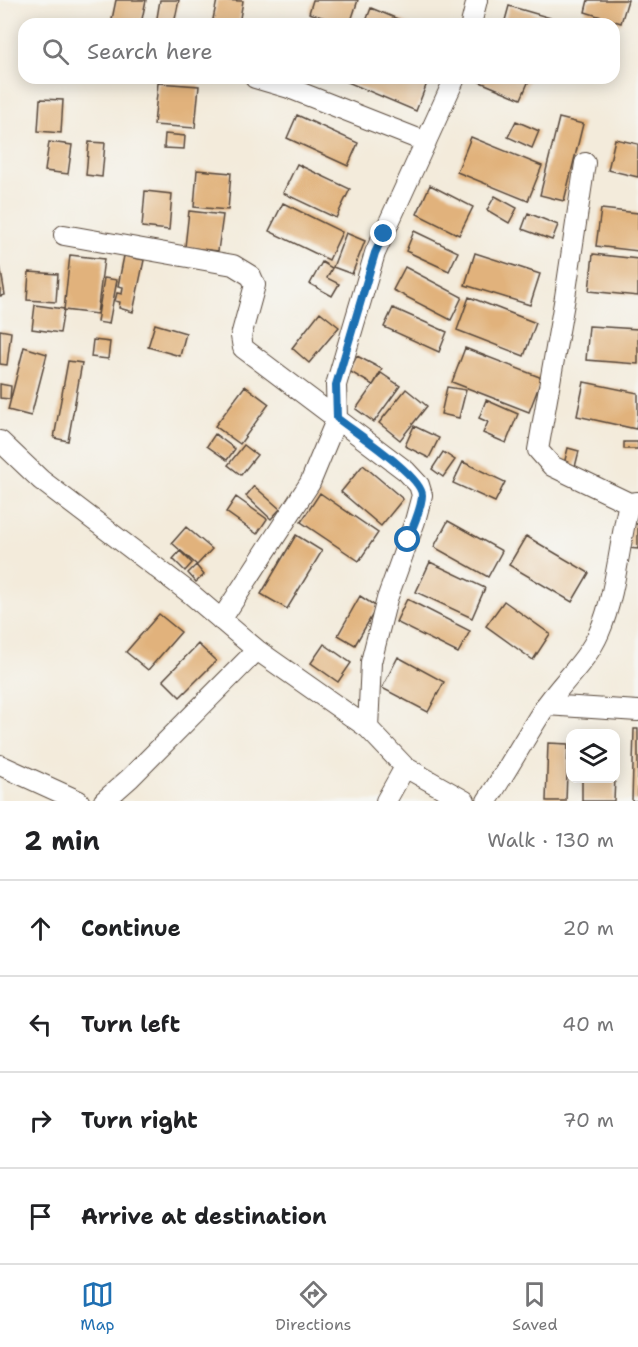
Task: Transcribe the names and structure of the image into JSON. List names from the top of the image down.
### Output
{
  "page": {
    "search": "Search here",
    "heading": ["2 min", "Walk · 130 m"],
    "list": [
      ["Continue", "20 m"],
      ["Turn left", "40 m"],
      ["Turn right", "70 m"],
      "Arrive at destination"
    ],
    "nav": ["Map", "Directions", "Saved"]
  }
}
